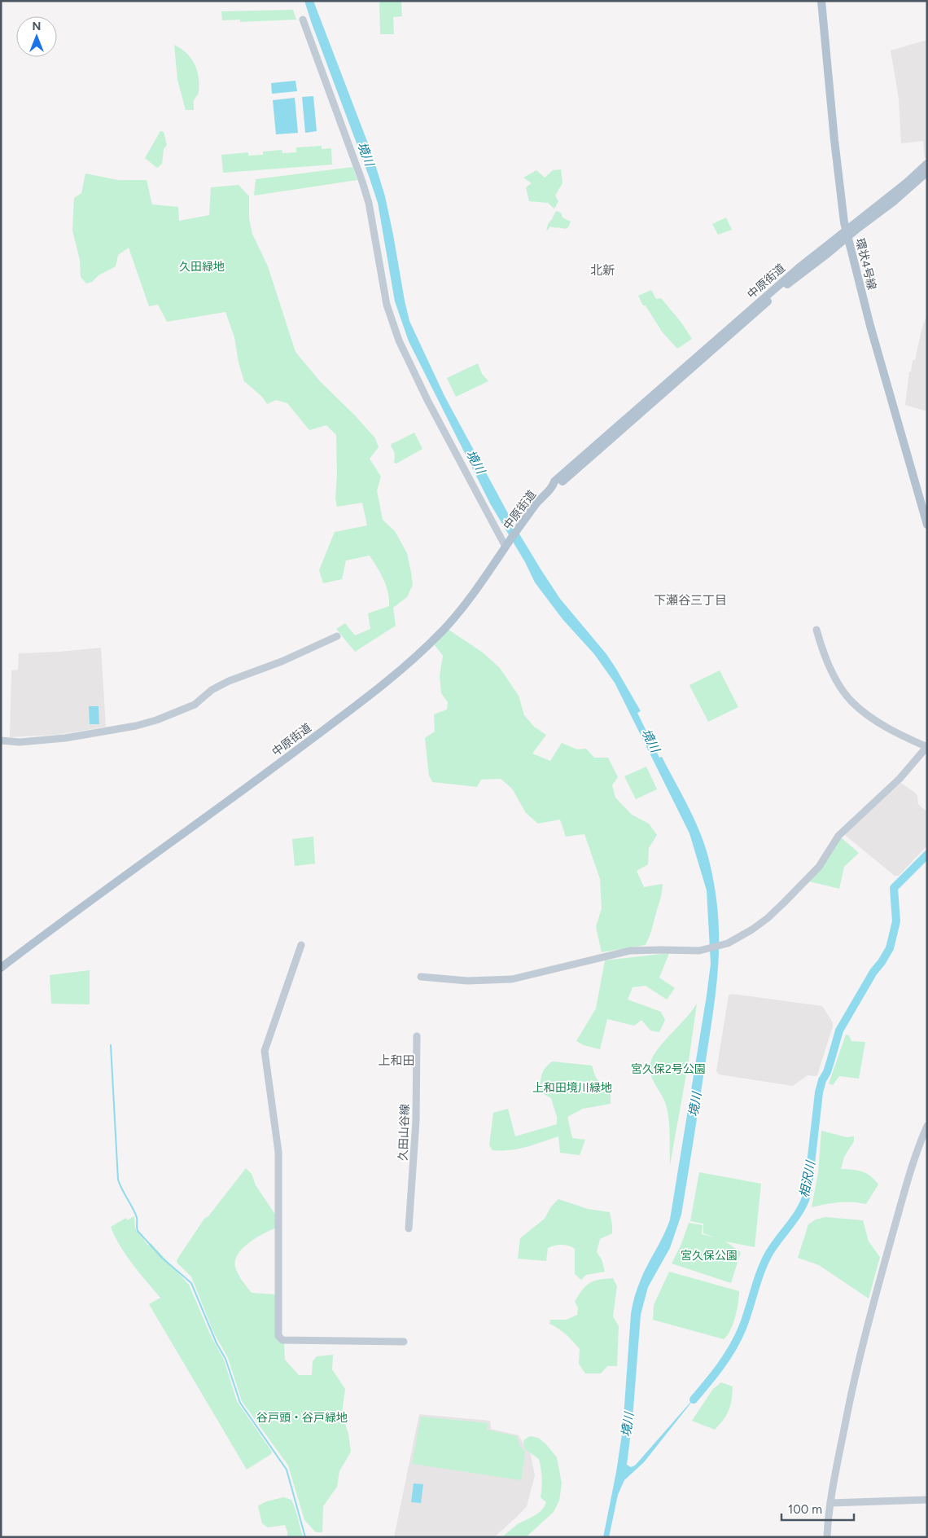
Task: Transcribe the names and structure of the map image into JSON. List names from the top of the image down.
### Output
{
  "streets": {
    "main road": ["環状4号線", "中原街道"],
    "street": ["久田山谷線"]
  },
  "crossings": [
    ["環状4号線", "中原街道"]
  ],
  "districts": ["北新", "下瀬谷三丁目", "上和田"],
  "water": ["境川", "相沢川"],
  "parks": [
    "久田緑地",
    "宮久保2号公園",
    "上和田境川緑地",
    "宮久保公園",
    "谷戸頭・谷戸緑地"
  ],
  "scale_bar": "100 m",
  "north": "top"
}
